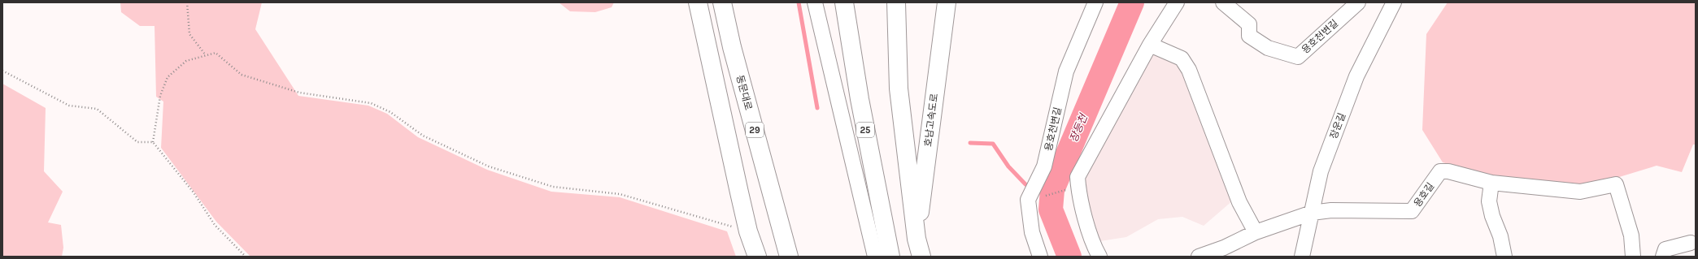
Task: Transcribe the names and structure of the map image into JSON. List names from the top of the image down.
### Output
{
  "streets": {
    "main road": [
      "동문대로",
      "호남고속도로",
      "29",
      "25"
    ],
    "street": ["용호천변길", "장운길", "용호길"]
  },
  "crossings": [
    ["장운길", "용호길"]
  ],
  "water": ["장등천"]
}
